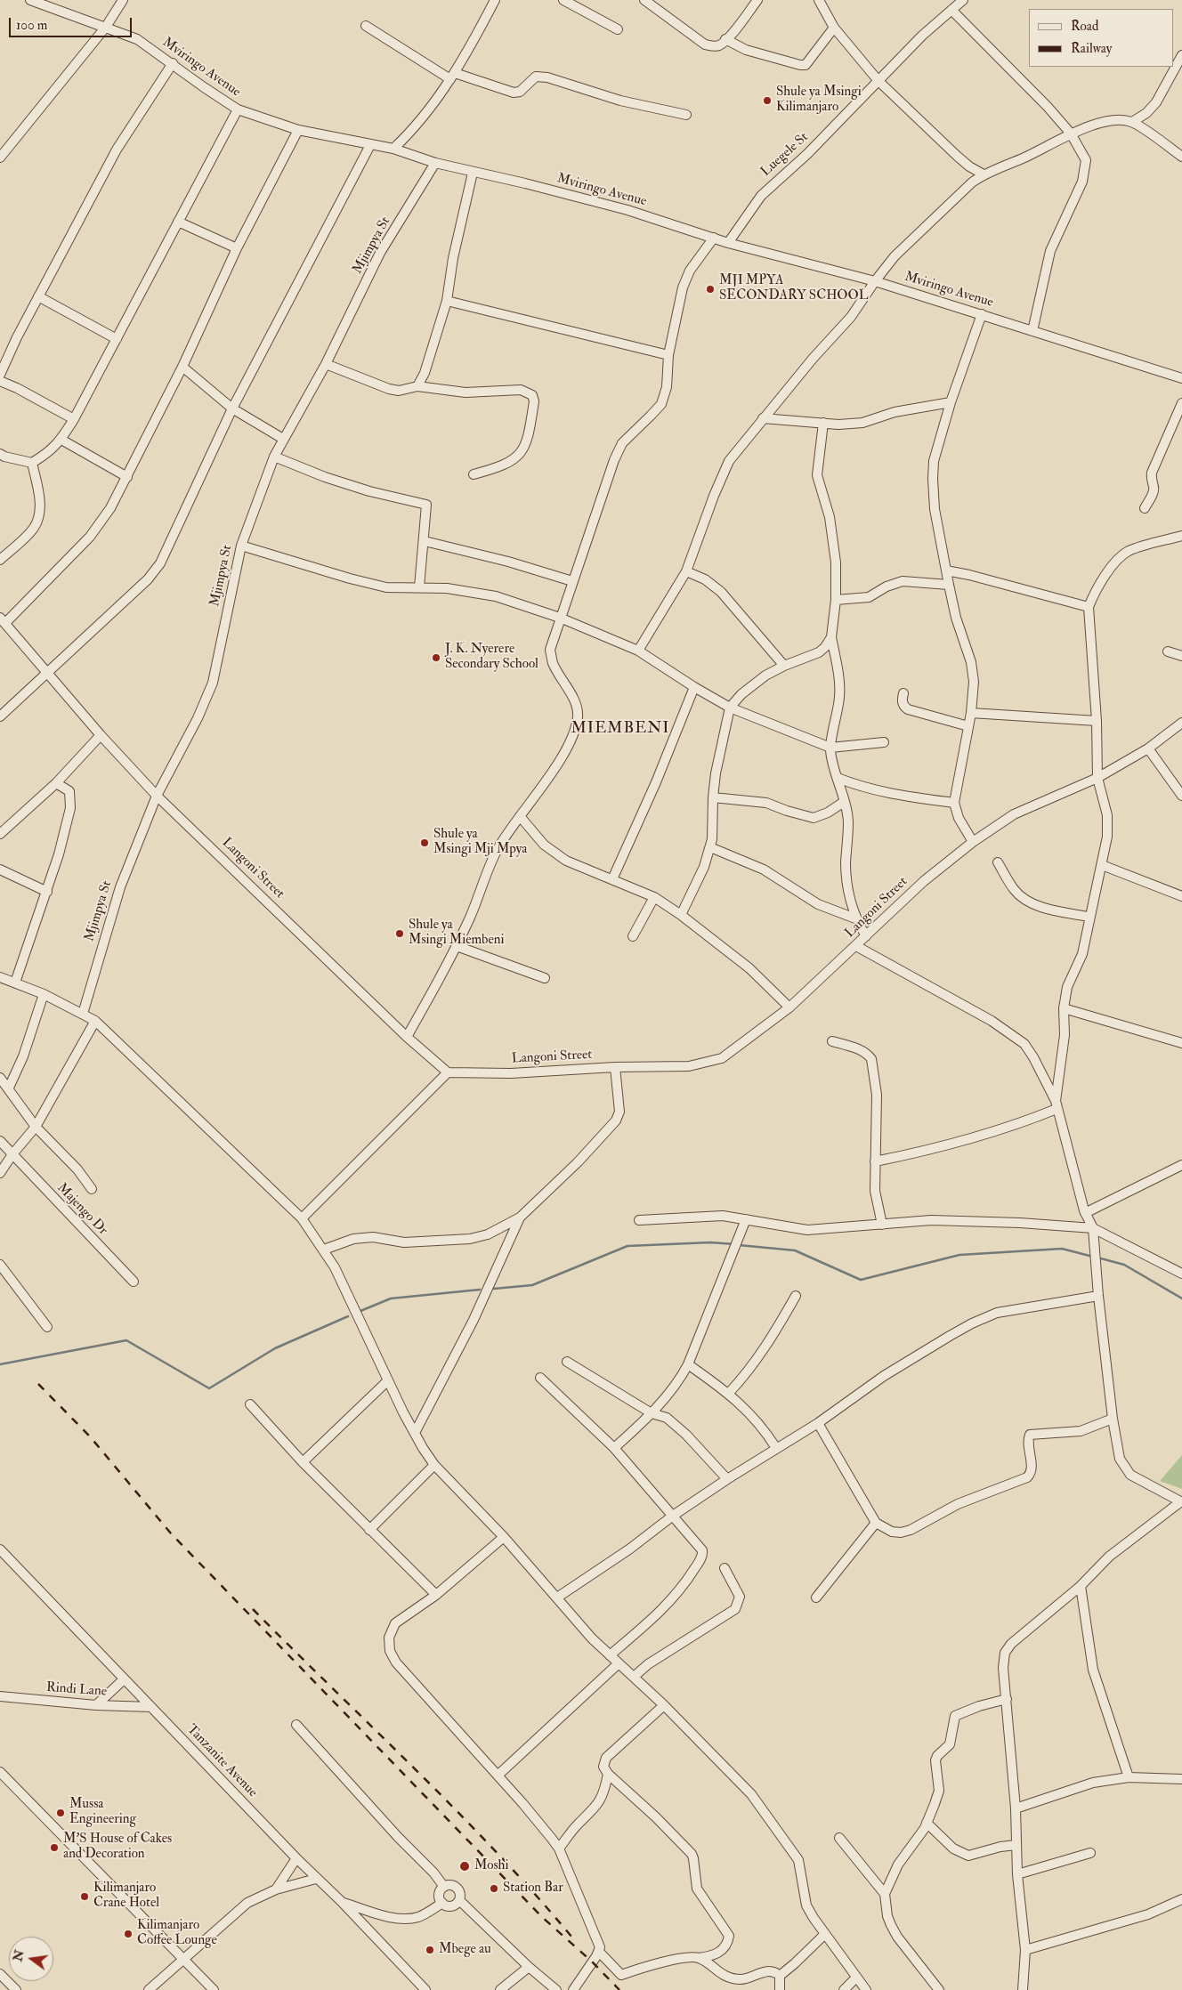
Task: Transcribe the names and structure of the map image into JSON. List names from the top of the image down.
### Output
{
  "streets": {
    "street": [
      "Mviringo Avenue",
      "Luegele St",
      "Mjimpya St",
      "Langoni Street",
      "Majengo Dr",
      "Rindi Lane",
      "Tanzanite Avenue"
    ]
  },
  "crossings": [
    ["Mviringo Avenue", "Luegele St"],
    ["Mviringo Avenue", "Mjimpya St"],
    ["Mjimpya St", "Langoni Street"],
    ["Rindi Lane", "Tanzanite Avenue"]
  ],
  "districts": ["MIEMBENI"],
  "places": [
    "Shule ya Msingi Kilimanjaro",
    "MJI MPYA SECONDARY SCHOOL",
    "J. K. Nyerere Secondary School",
    "Shule ya Msingi Mji Mpya",
    "Shule ya Msingi Miembeni",
    "Mussa Engineering",
    "M'S House of Cakes and Decoration",
    "Moshi",
    "Station Bar",
    "Kilimanjaro Crane Hotel",
    "Kilimanjaro Coffee Lounge",
    "Mbege au"
  ],
  "legend": ["Road", "Railway"],
  "scale_bar": "100 m",
  "north": "left"
}
